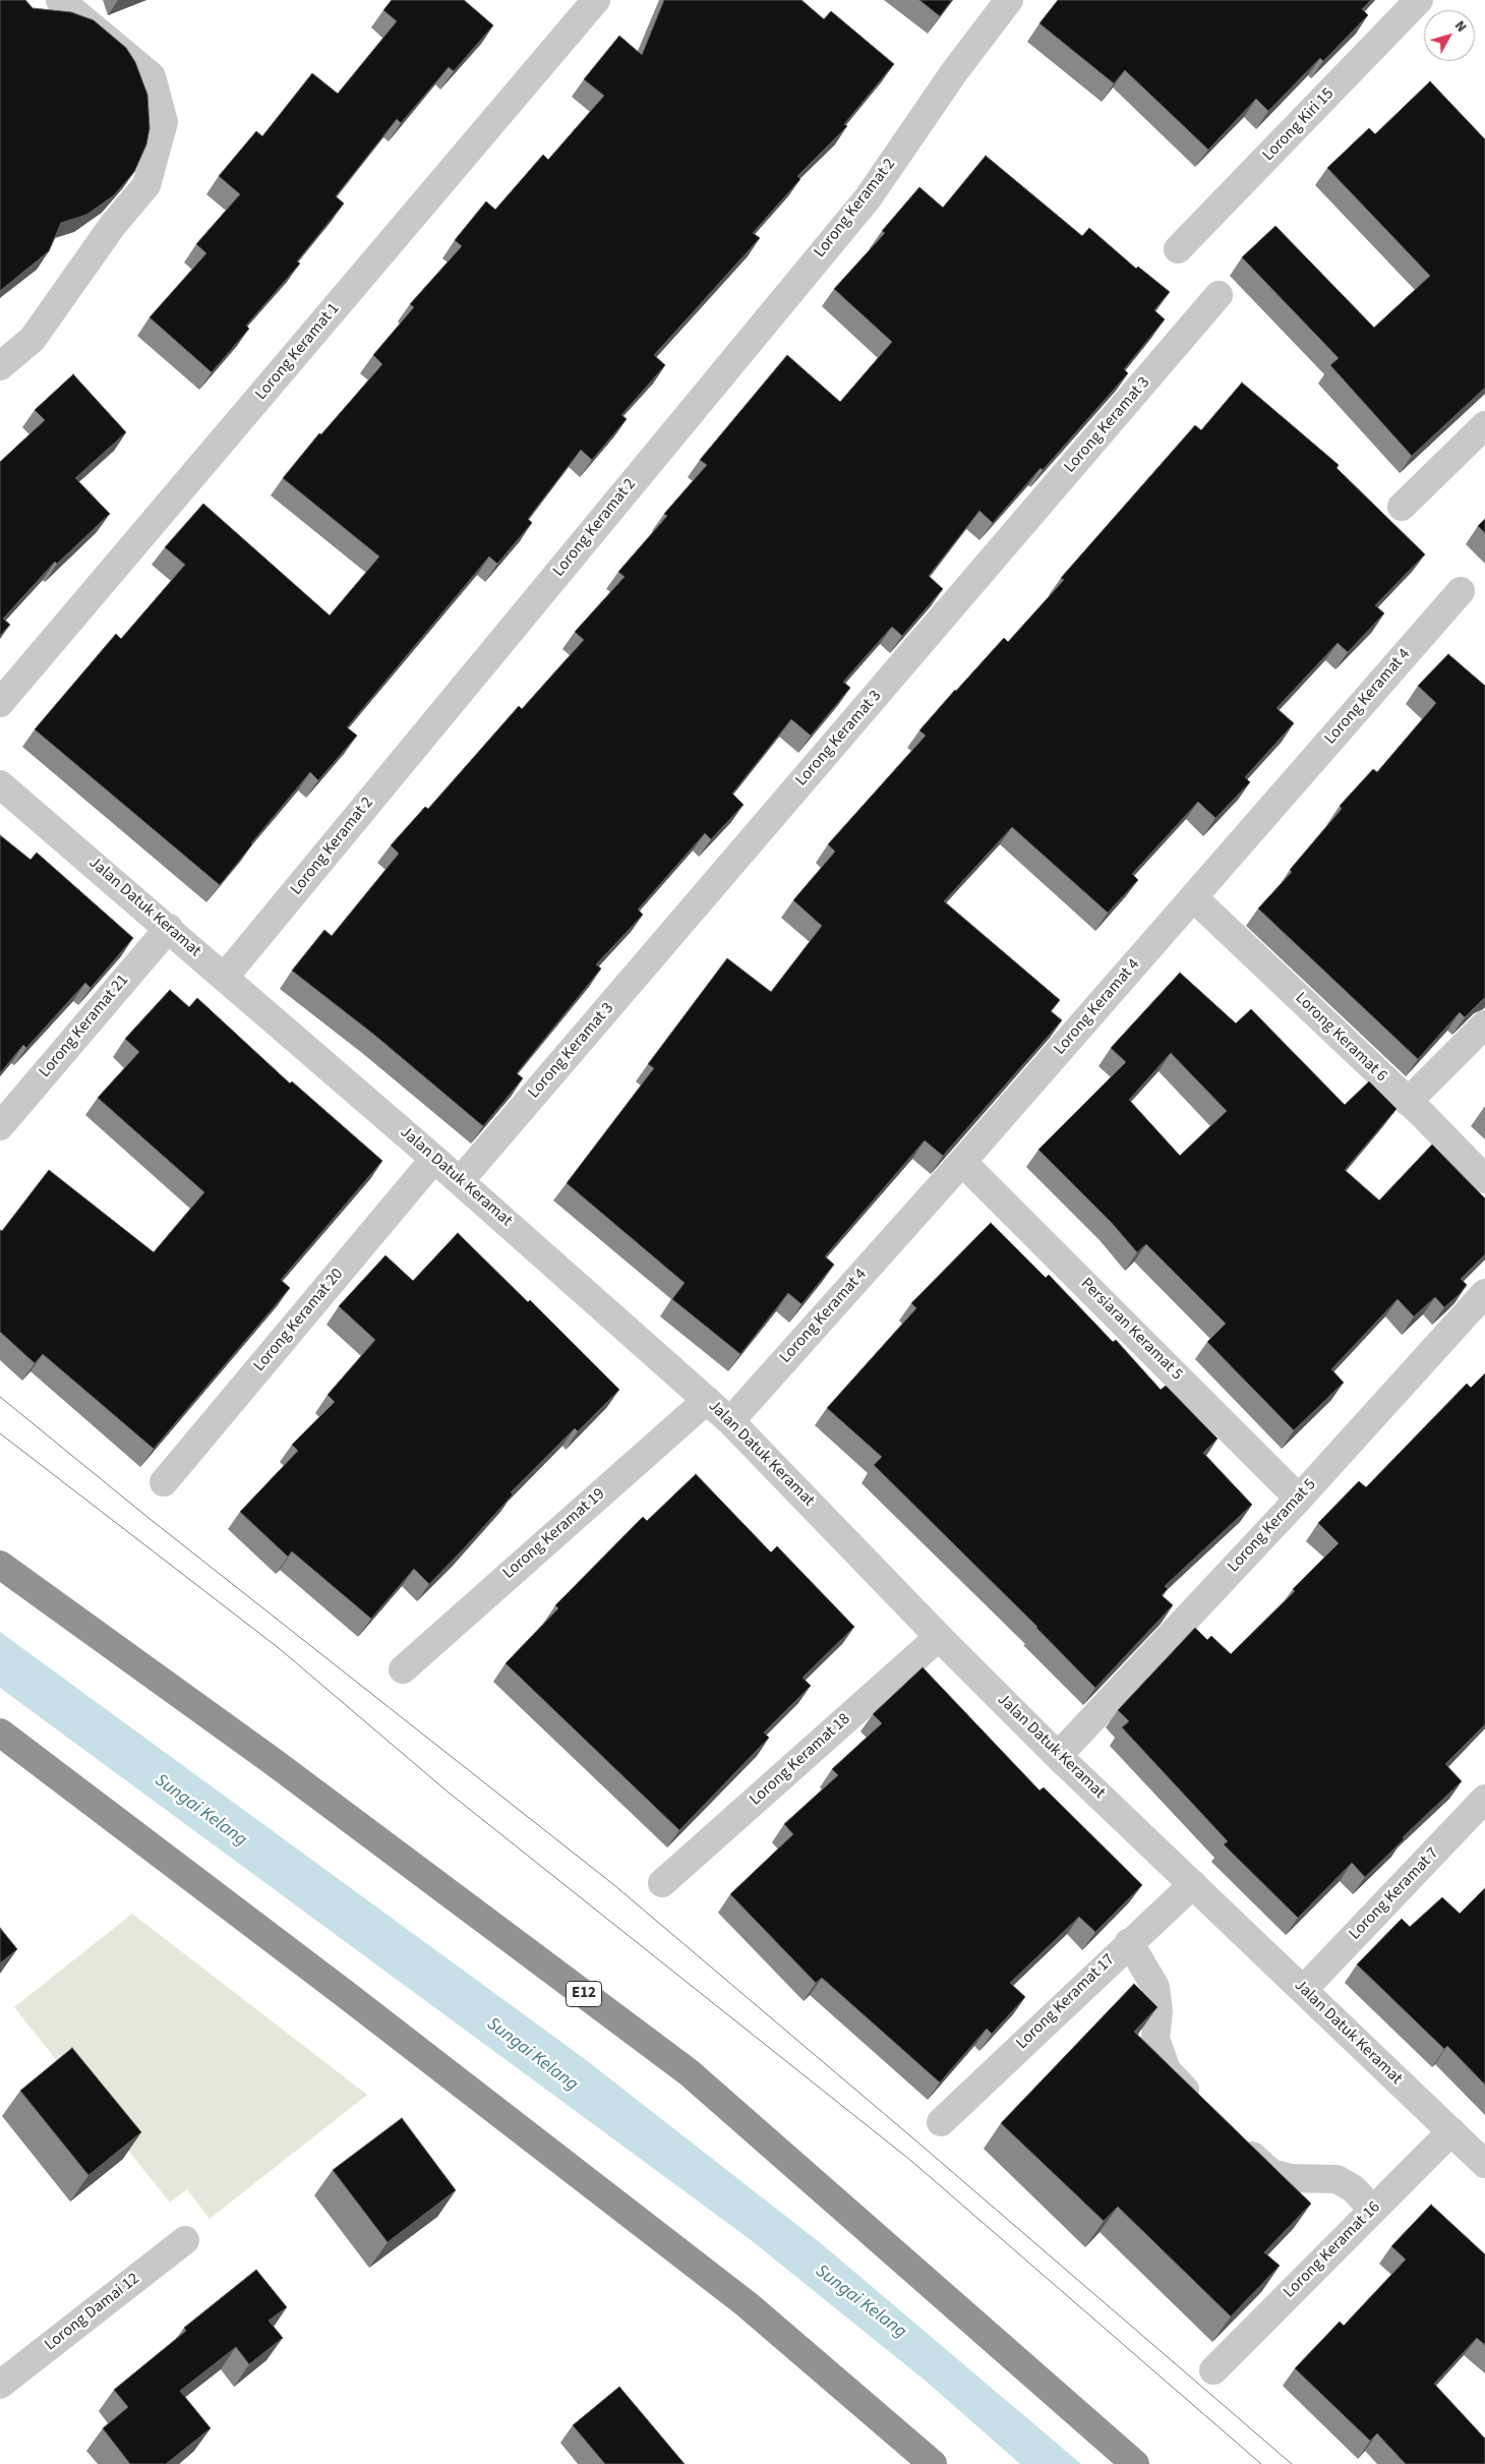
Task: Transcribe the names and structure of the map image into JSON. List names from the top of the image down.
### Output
{
  "streets": {
    "highway": ["E12"],
    "street": [
      "Lorong Kiri 15",
      "Lorong Keramat 2",
      "Lorong Keramat 1",
      "Lorong Keramat 3",
      "Lorong Keramat 4",
      "Jalan Datuk Keramat",
      "Lorong Keramat 21",
      "Lorong Keramat 6",
      "Lorong Keramat 20",
      "Persiaran Keramat 5",
      "Lorong Keramat 5",
      "Lorong Keramat 19",
      "Lorong Keramat 18",
      "Lorong Keramat 7",
      "Lorong Keramat 17",
      "Lorong Keramat 16",
      "Lorong Damai 12"
    ]
  },
  "crossings": [
    ["Lorong Keramat 2", "Jalan Datuk Keramat"],
    ["Lorong Keramat 3", "Jalan Datuk Keramat"],
    ["Lorong Keramat 4", "Jalan Datuk Keramat"],
    ["Lorong Keramat 4", "Lorong Keramat 6"],
    ["Lorong Keramat 4", "Persiaran Keramat 5"],
    ["Jalan Datuk Keramat", "Lorong Keramat 21"],
    ["Jalan Datuk Keramat", "Lorong Keramat 20"],
    ["Jalan Datuk Keramat", "Lorong Keramat 5"],
    ["Jalan Datuk Keramat", "Lorong Keramat 19"],
    ["Jalan Datuk Keramat", "Lorong Keramat 18"],
    ["Jalan Datuk Keramat", "Lorong Keramat 7"],
    ["Jalan Datuk Keramat", "Lorong Keramat 17"],
    ["Jalan Datuk Keramat", "Lorong Keramat 16"],
    ["Persiaran Keramat 5", "Lorong Keramat 5"]
  ],
  "water": ["Sungai Kelang"],
  "north": "top right"
}
